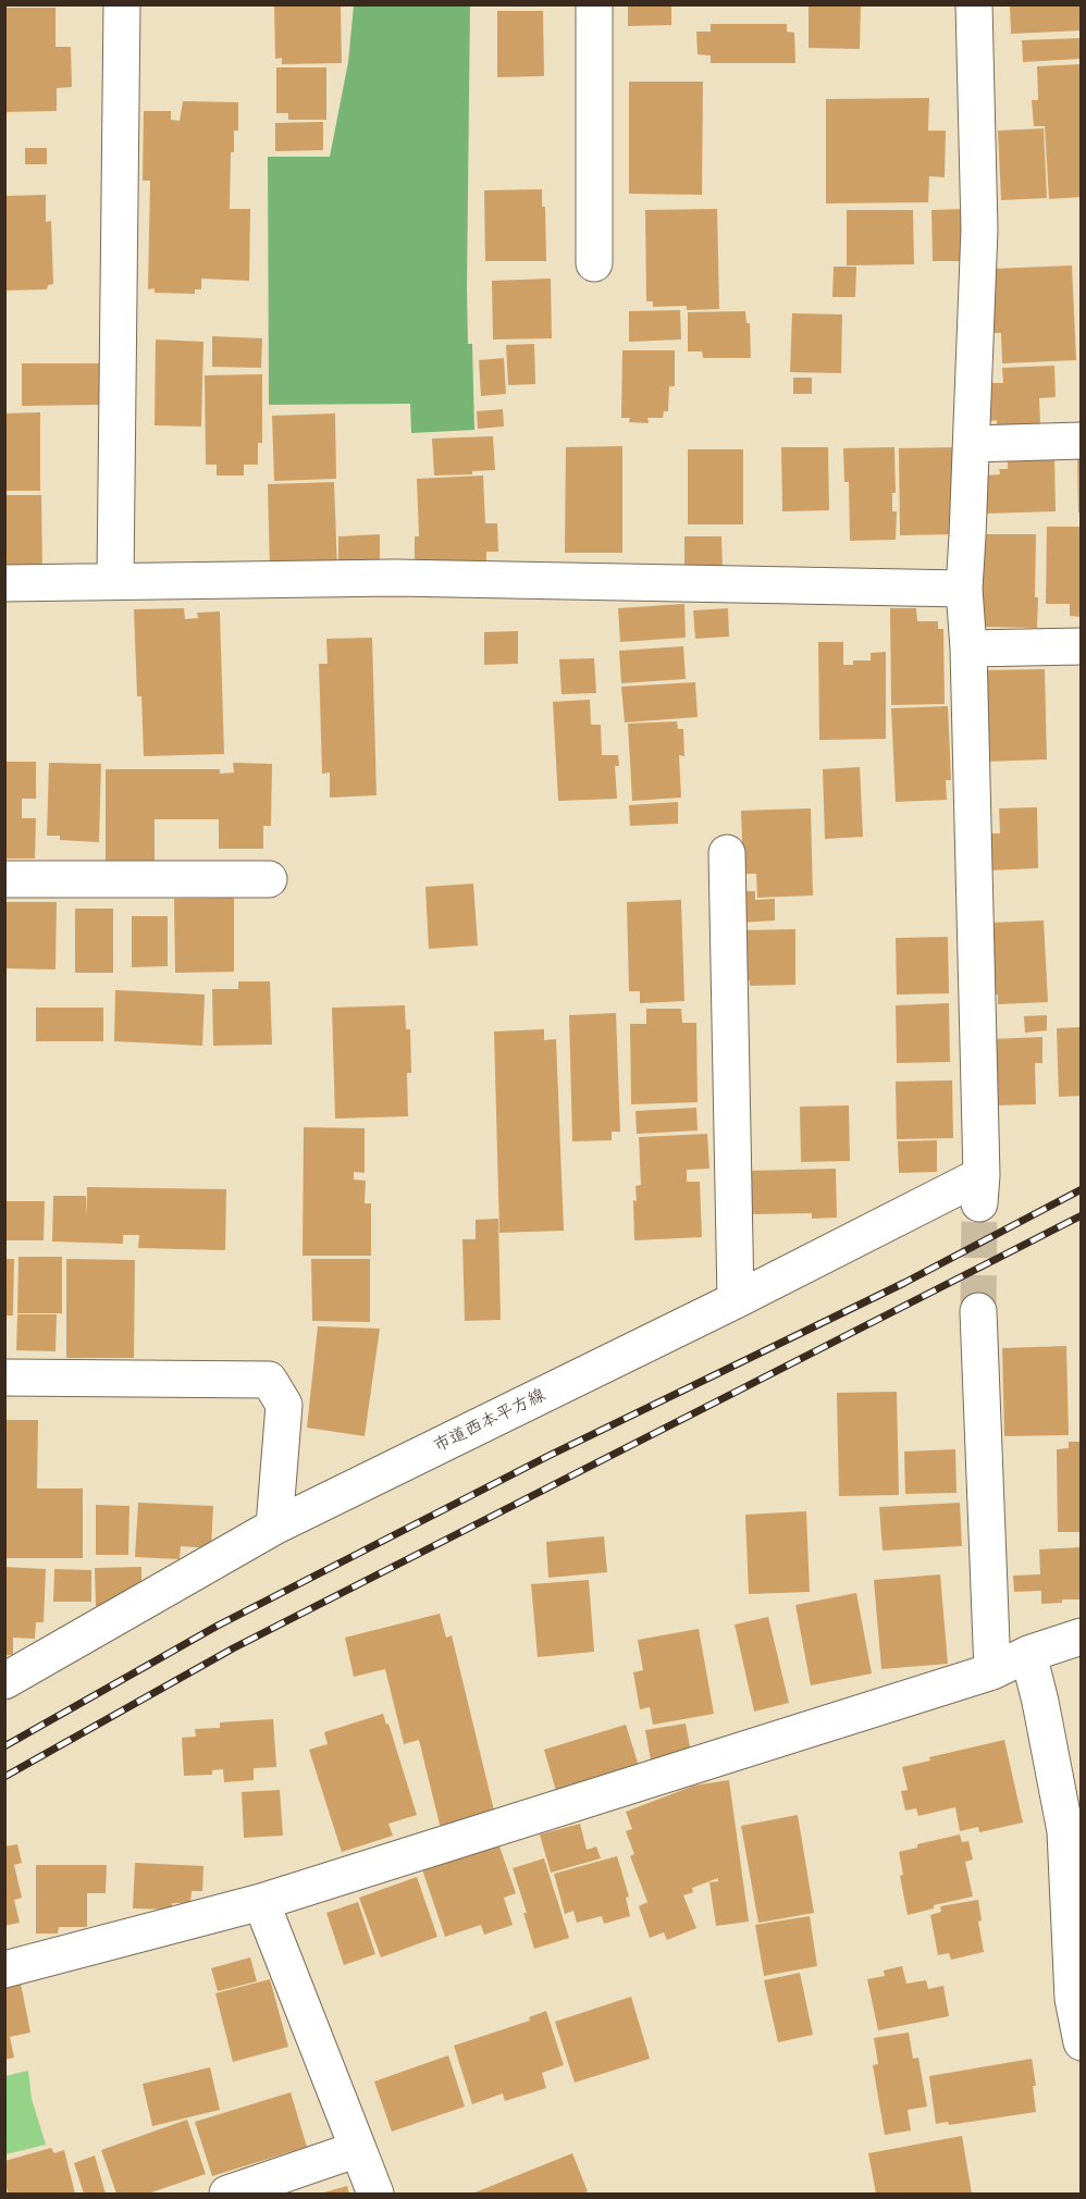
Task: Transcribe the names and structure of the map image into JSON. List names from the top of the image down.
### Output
{
  "streets": {
    "street": ["市道西本平方線"]
  }
}
